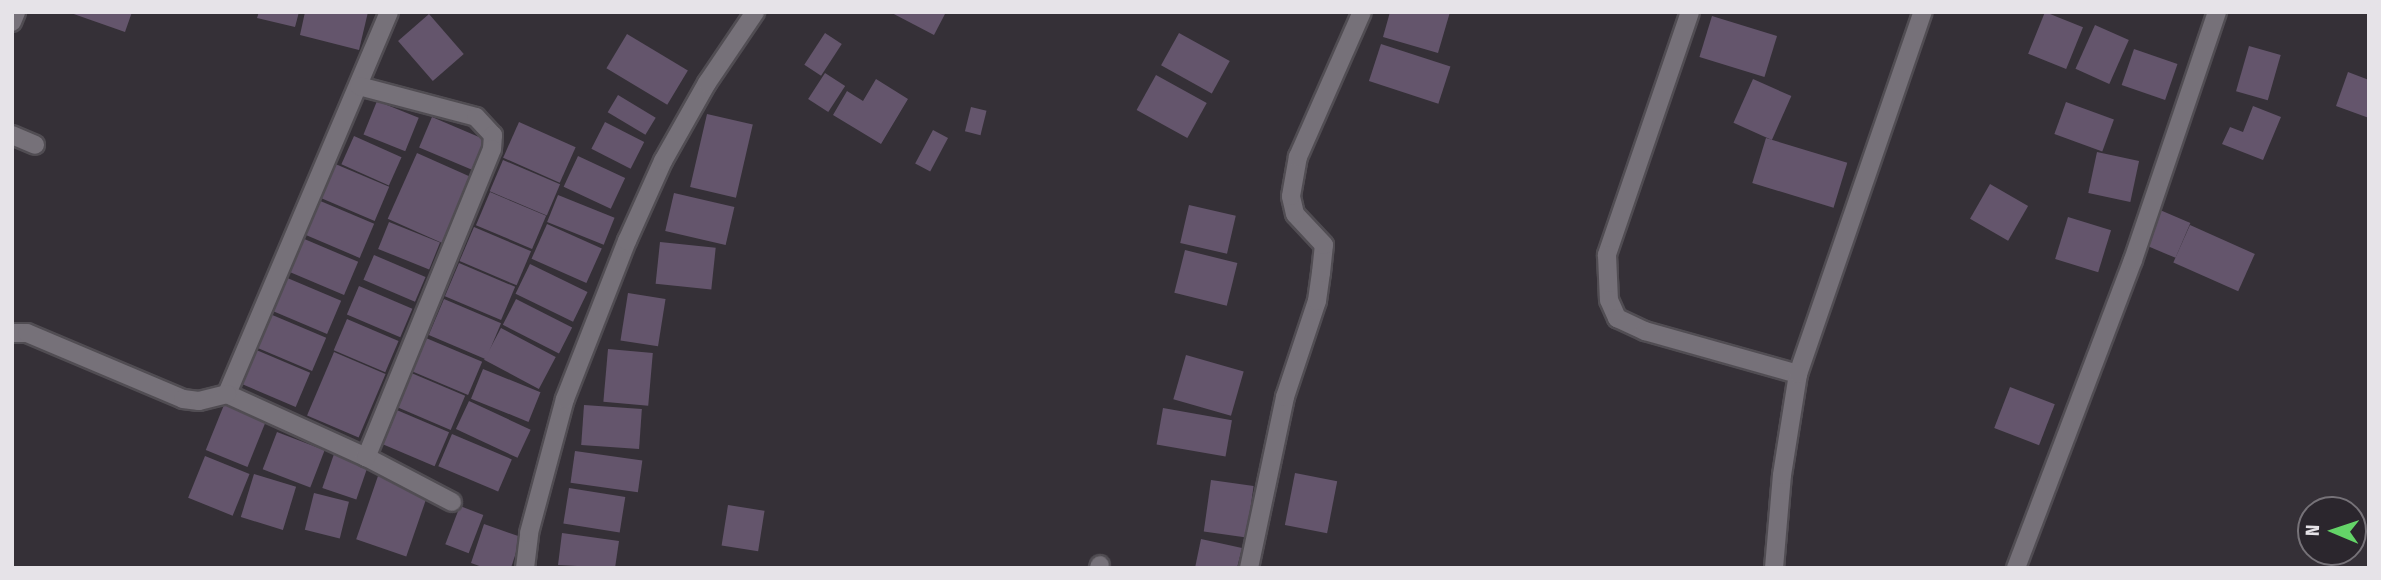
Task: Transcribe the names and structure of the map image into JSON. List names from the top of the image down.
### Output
{
  "north": "left"
}
